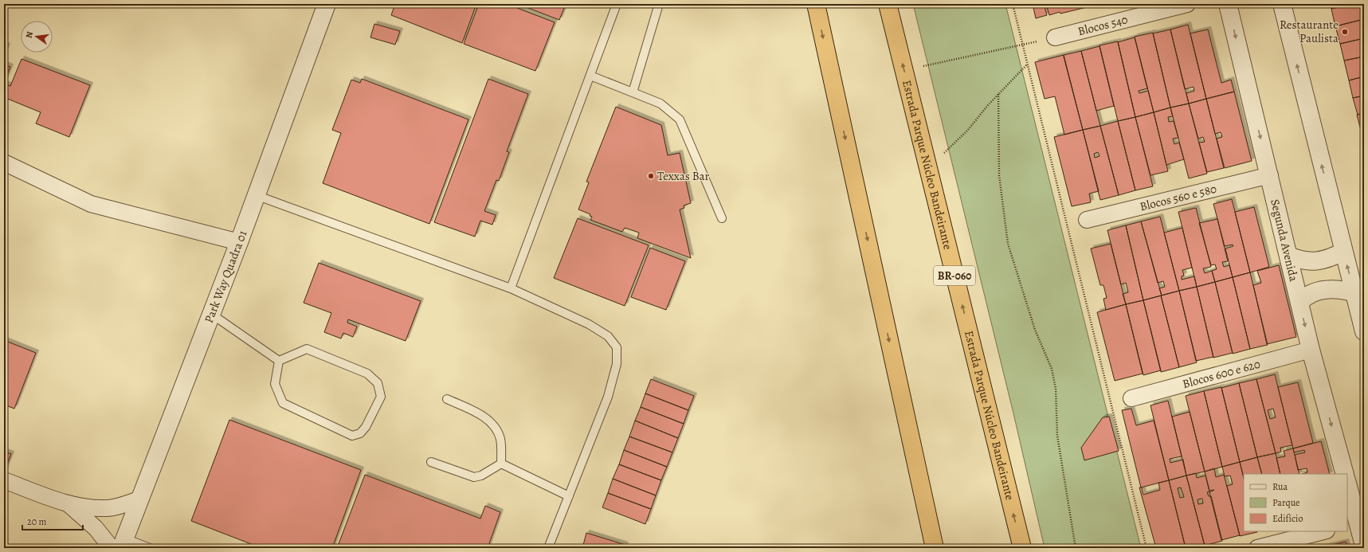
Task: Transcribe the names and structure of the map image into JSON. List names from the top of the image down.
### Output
{
  "streets": {
    "highway": ["Estrada Parque Núcleo Bandeirante", "BR-060"],
    "street": [
      "Blocos 540",
      "Blocos 560 e 580",
      "Segunda Avenida",
      "Park Way Quadra 01",
      "Blocos 600 e 620"
    ]
  },
  "crossings": [
    ["Blocos 560 e 580", "Segunda Avenida"],
    ["Segunda Avenida", "Blocos 600 e 620"]
  ],
  "places": ["Restaurante Paulista", "Texxas Bar"],
  "legend": ["Rua", "Parque", "Edifício"],
  "scale_bar": "20 m",
  "north": "left"
}
